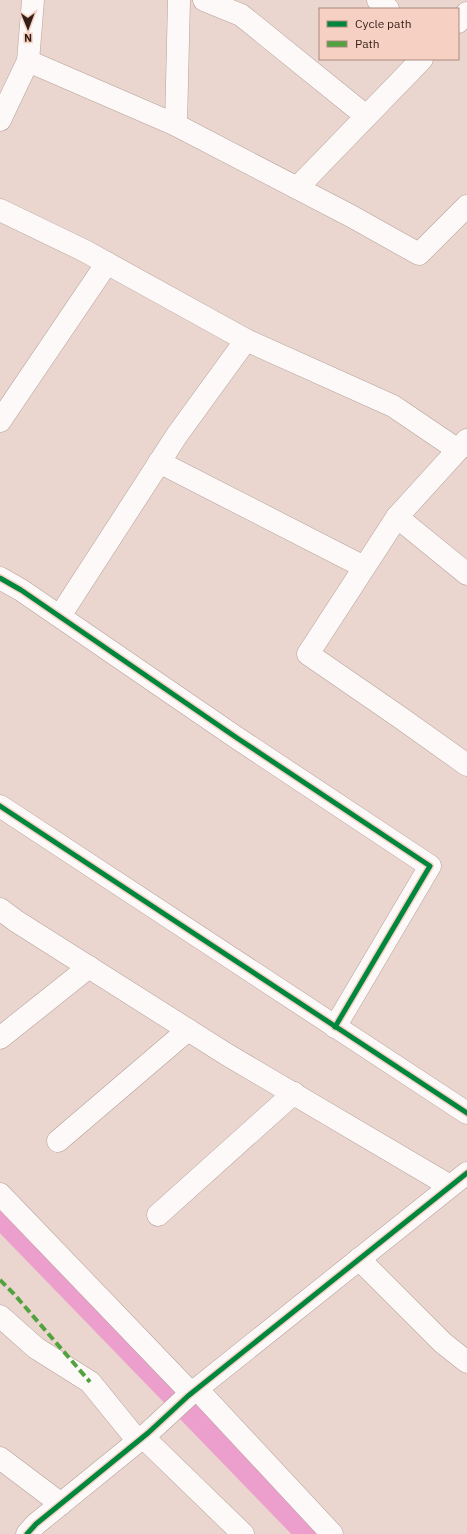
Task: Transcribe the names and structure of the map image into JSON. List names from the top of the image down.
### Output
{
  "legend": ["Cycle path", "Path"],
  "north": "bottom"
}
